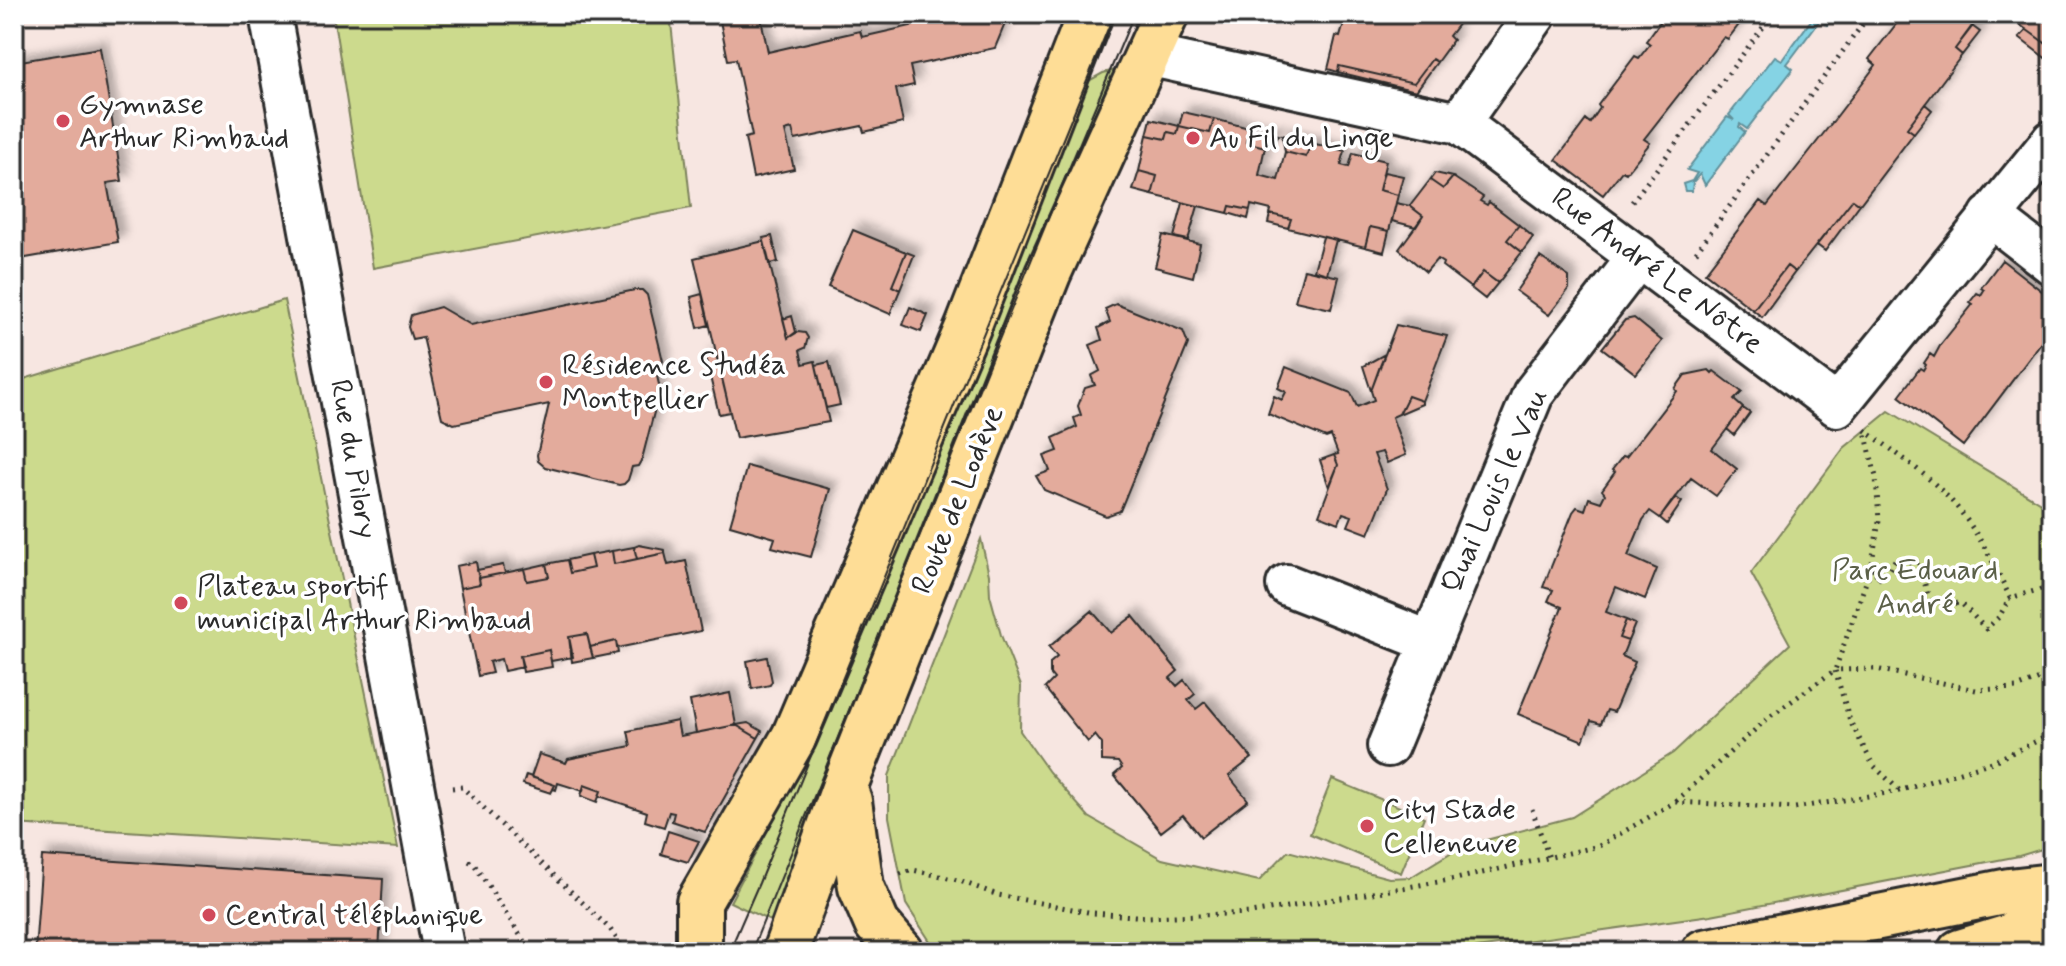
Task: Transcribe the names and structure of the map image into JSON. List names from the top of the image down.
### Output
{
  "streets": {
    "main road": ["Route de Lodève"],
    "street": ["Rue André Le Nôtre", "Rue du Pilory", "Quai Louis le Vau"]
  },
  "crossings": [
    ["Rue André Le Nôtre", "Quai Louis le Vau"],
    ["Rue André Le Nôtre", "Route de Lodève"]
  ],
  "parks": ["Parc Edouard André"],
  "places": [
    "Gymnase Arthur Rimbaud",
    "Au Fil du Linge",
    "Résidence Studéa Montpellier",
    "Plateau sportif municipal Arthur Rimbaud",
    "City Stade Celleneuve",
    "Central téléphonique"
  ]
}
